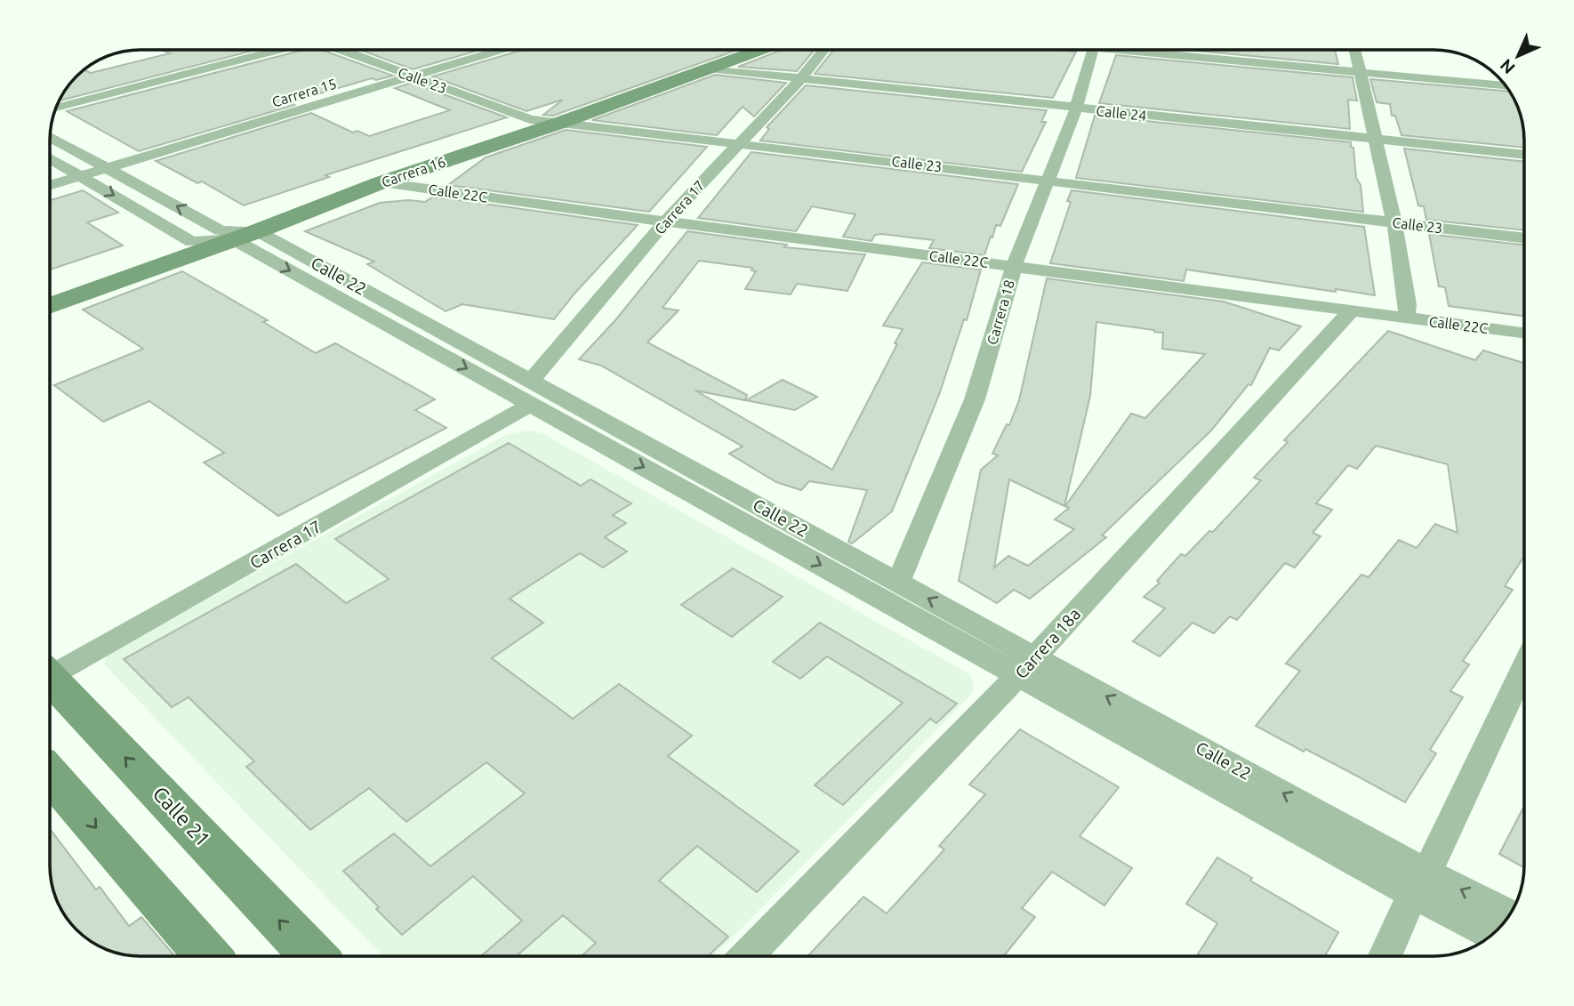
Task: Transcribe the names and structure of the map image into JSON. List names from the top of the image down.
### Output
{
  "streets": {
    "street": [
      "Calle 23",
      "Carrera 15",
      "Calle 24",
      "Carrera 16",
      "Calle 22C",
      "Carrera 17",
      "Calle 22",
      "Carrera 18",
      "Carrera 18a",
      "Calle 21"
    ]
  },
  "crossings": [
    ["Calle 23", "Carrera 15"],
    ["Calle 23", "Carrera 16"],
    ["Calle 23", "Carrera 17"],
    ["Calle 23", "Carrera 18"],
    ["Carrera 15", "Calle 22"],
    ["Calle 24", "Carrera 16"],
    ["Calle 24", "Carrera 17"],
    ["Calle 24", "Carrera 18"],
    ["Carrera 16", "Calle 22C"],
    ["Carrera 16", "Calle 22"],
    ["Calle 22C", "Carrera 17"],
    ["Calle 22C", "Carrera 18"],
    ["Calle 22C", "Carrera 18a"],
    ["Carrera 17", "Calle 22"],
    ["Calle 22", "Carrera 18"],
    ["Calle 22", "Carrera 18a"]
  ],
  "north": "bottom left"
}
